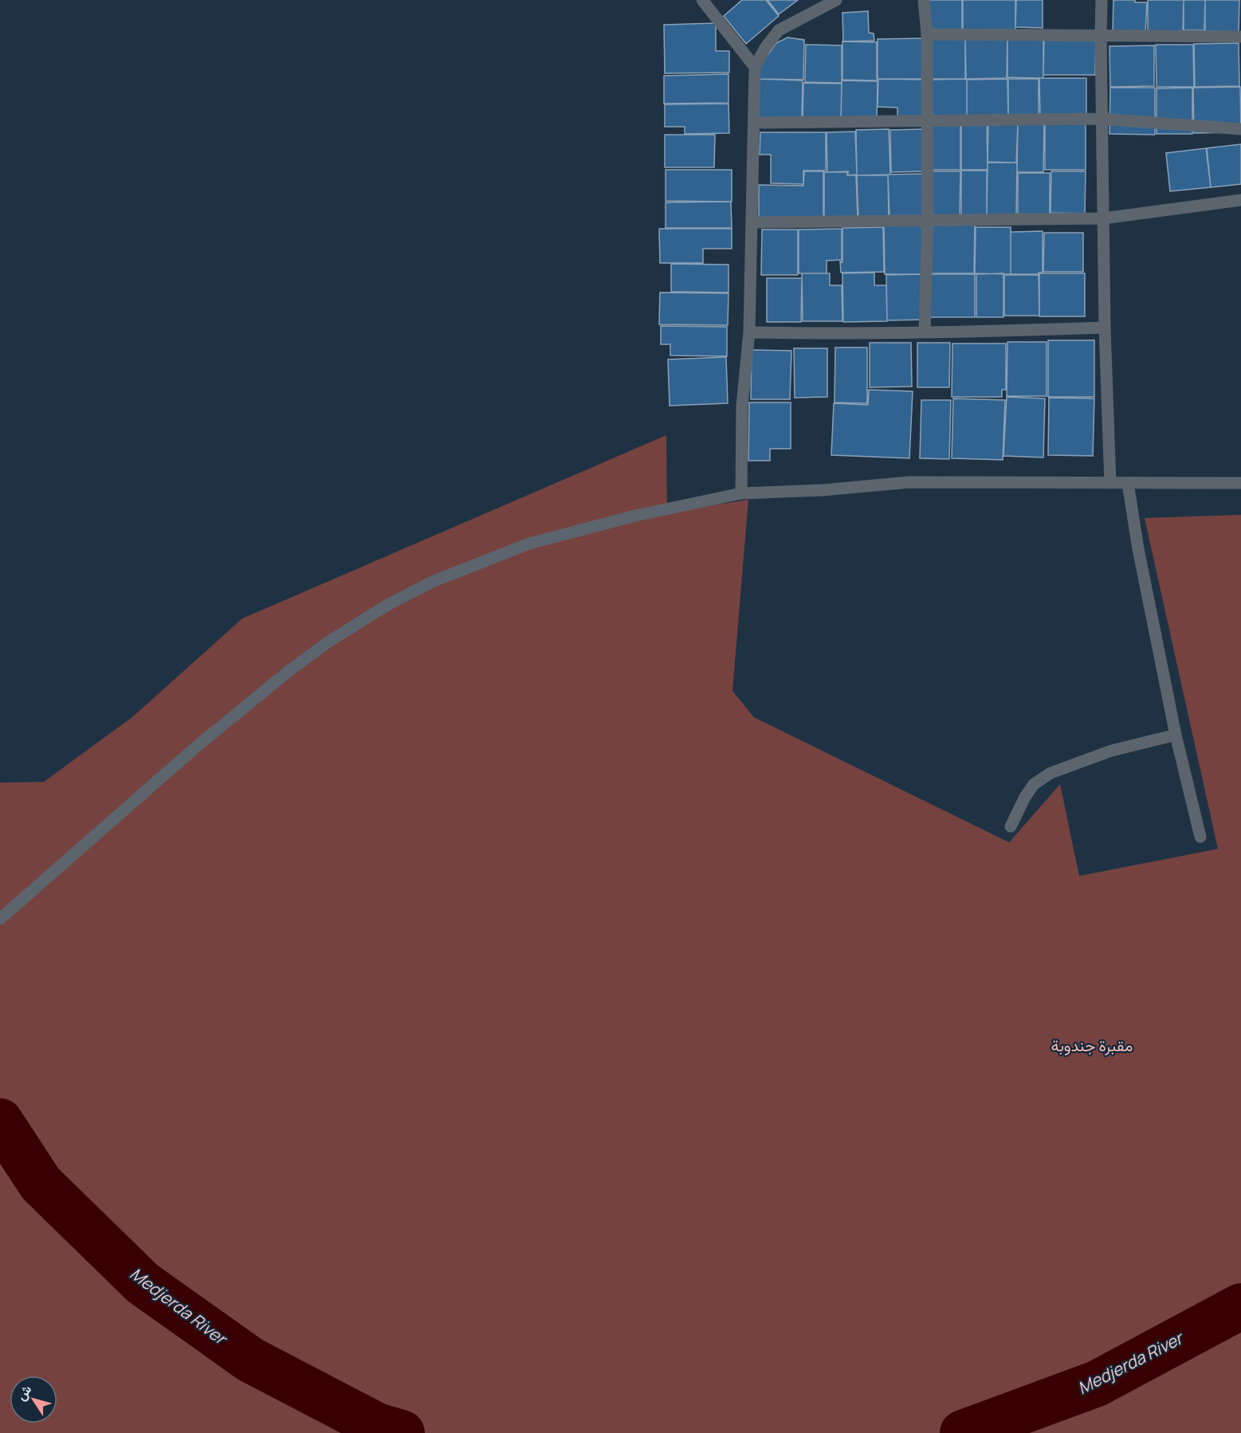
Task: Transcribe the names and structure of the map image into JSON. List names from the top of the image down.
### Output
{
  "water": ["Medjerda River"],
  "parks": ["مقبرة جندوبة"],
  "north": "top left"
}
